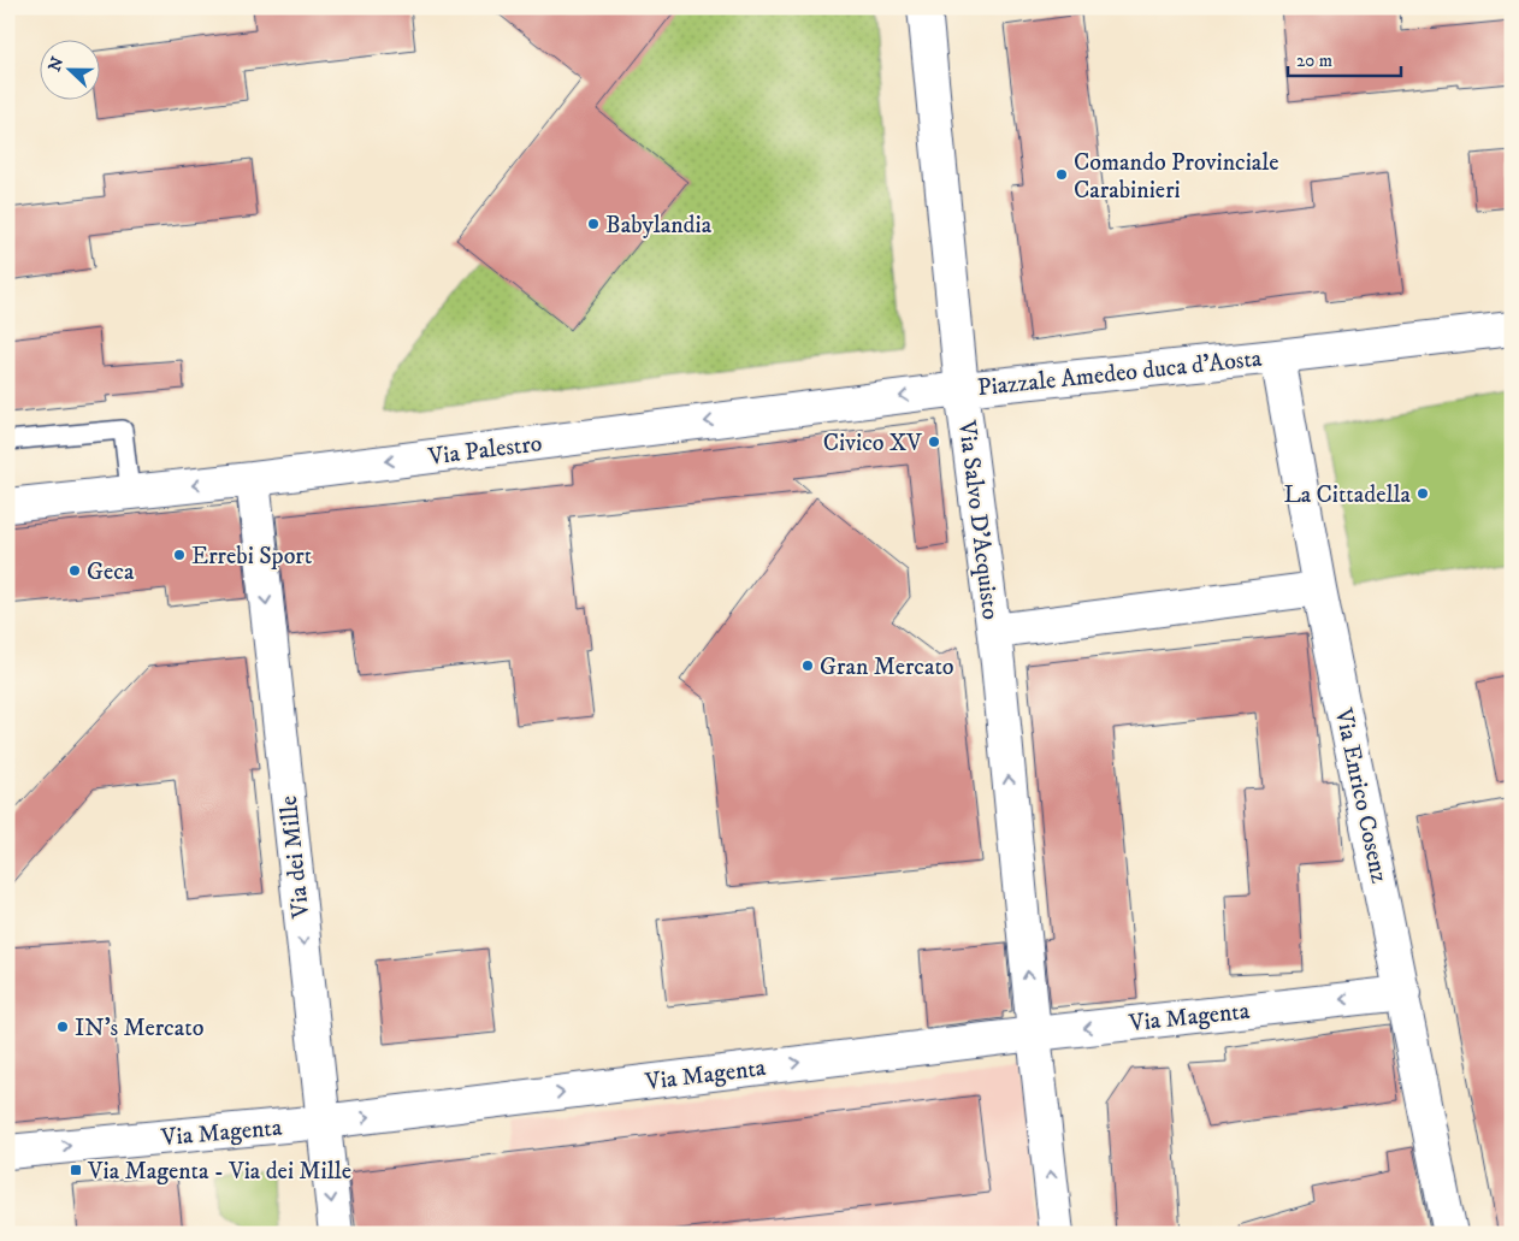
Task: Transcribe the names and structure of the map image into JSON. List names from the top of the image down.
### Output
{
  "streets": {
    "street": [
      "Piazzale Amedeo duca d'Aosta",
      "Via Palestro",
      "Via Salvo D'Acquisto",
      "Via Enrico Cosenz",
      "Via dei Mille",
      "Via Magenta"
    ]
  },
  "crossings": [
    ["Piazzale Amedeo duca d'Aosta", "Via Palestro"],
    ["Piazzale Amedeo duca d'Aosta", "Via Salvo D'Acquisto"],
    ["Piazzale Amedeo duca d'Aosta", "Via Enrico Cosenz"],
    ["Via Palestro", "Via Salvo D'Acquisto"],
    ["Via Palestro", "Via dei Mille"],
    ["Via Salvo D'Acquisto", "Via Magenta"],
    ["Via Enrico Cosenz", "Via Magenta"],
    ["Via dei Mille", "Via Magenta"]
  ],
  "one_way": ["Via Palestro", "Via Salvo D'Acquisto", "Via dei Mille"],
  "places": {
    "other": [
      "Comando Provinciale Carabinieri",
      "Babylandia",
      "Civico XV",
      "La Cittadella",
      "Errebi Sport",
      "Geca",
      "Gran Mercato",
      "IN's Mercato"
    ],
    "transit": ["Via Magenta - Via dei Mille"]
  },
  "scale_bar": "20 m",
  "north": "left"
}
